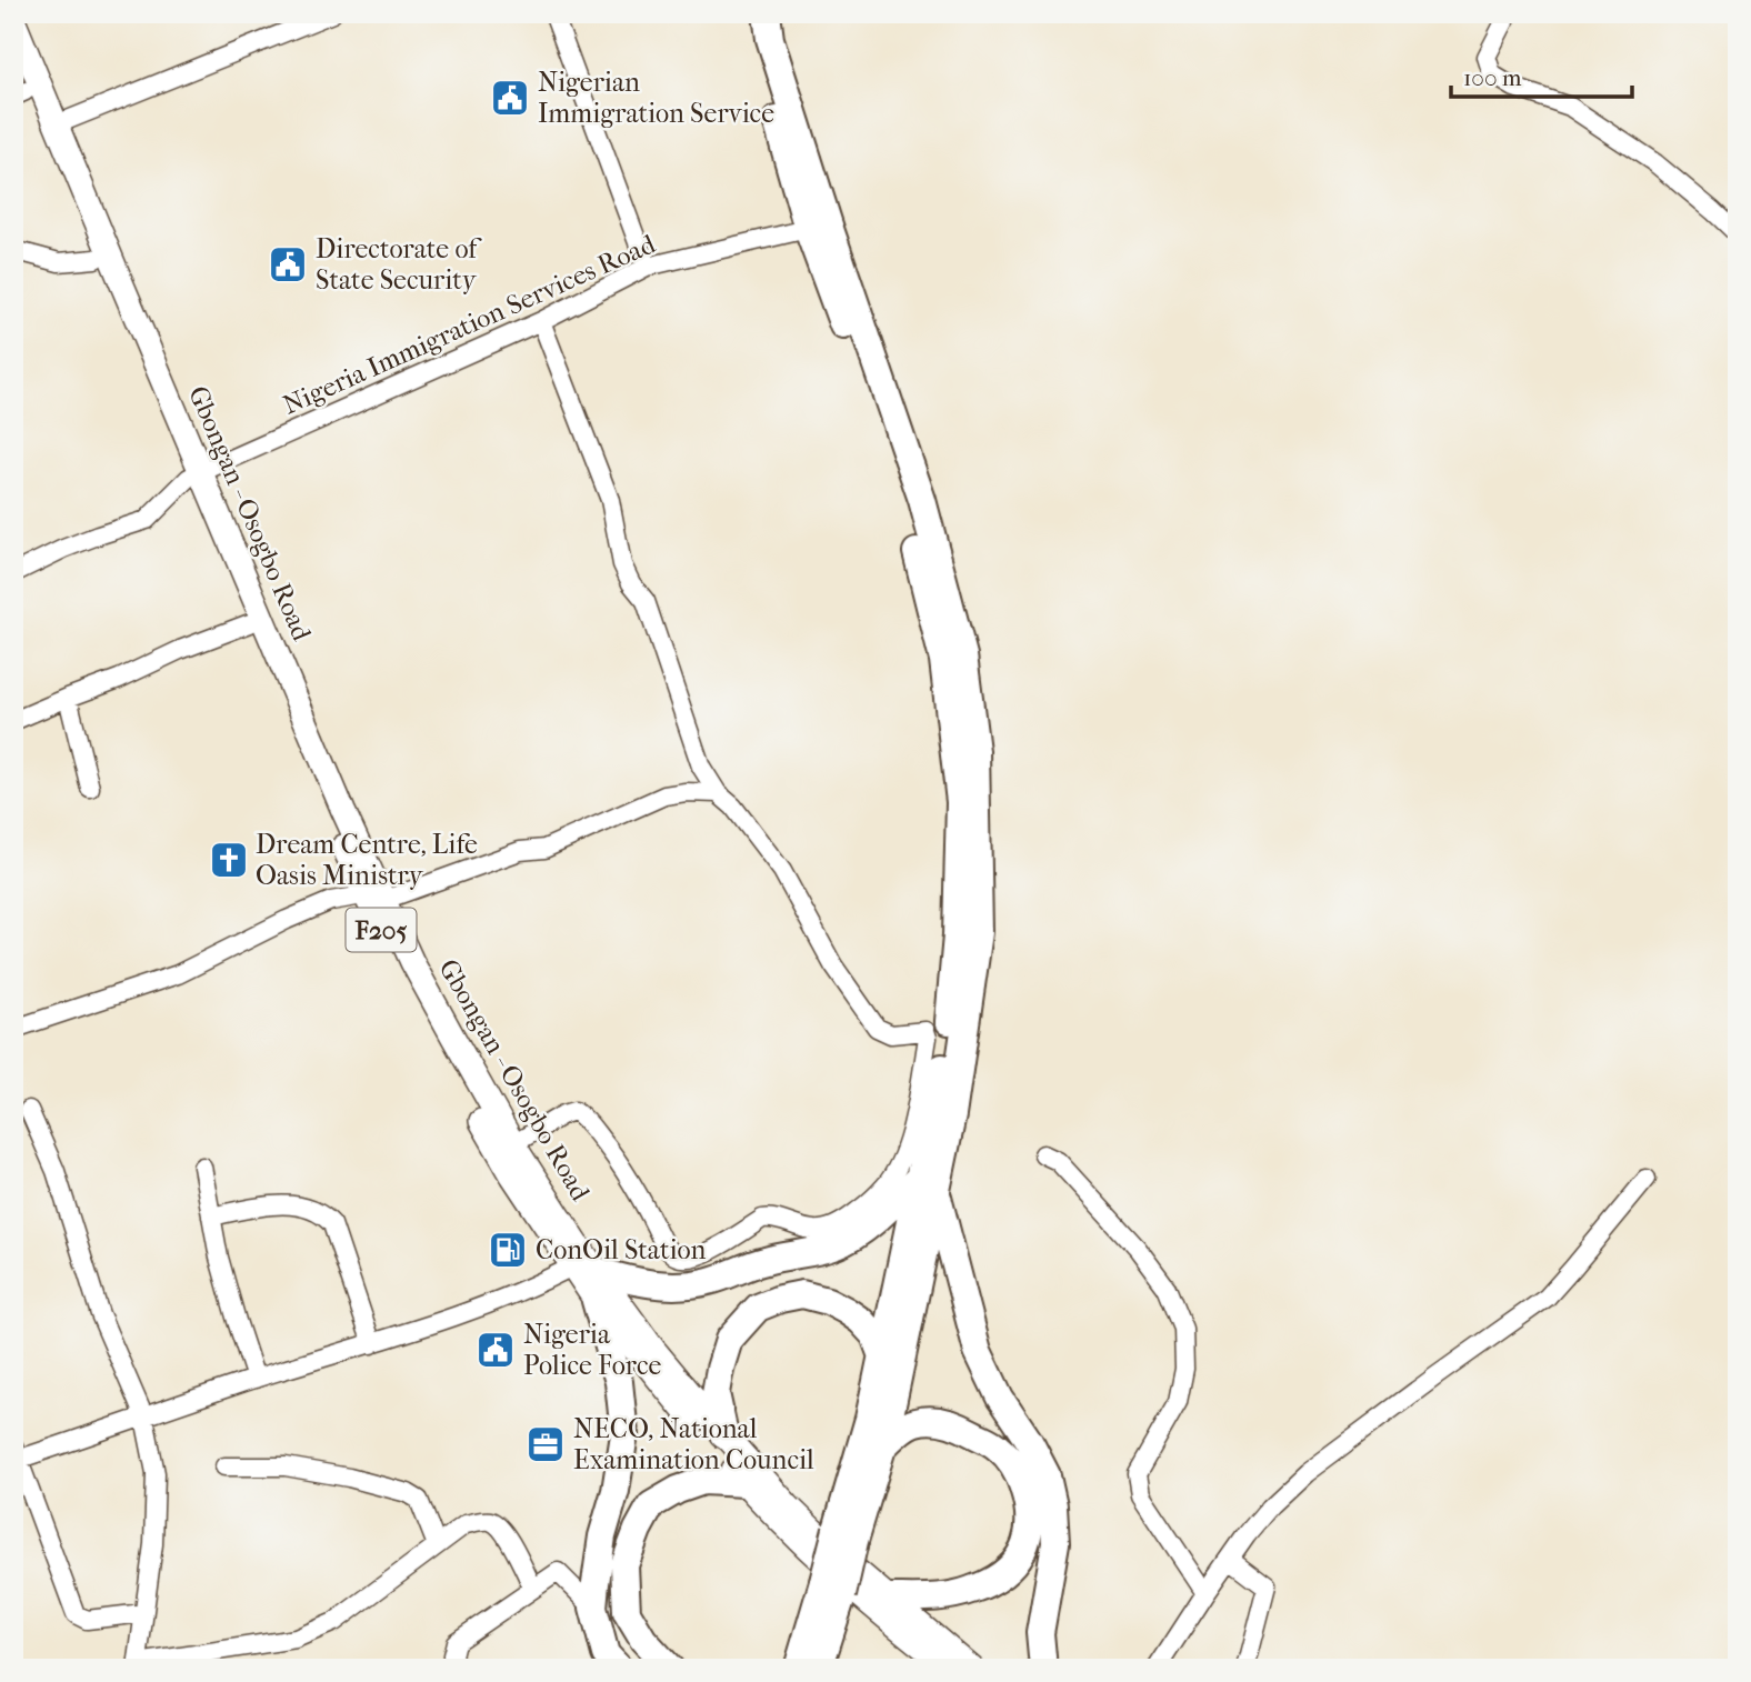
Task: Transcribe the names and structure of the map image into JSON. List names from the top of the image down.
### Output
{
  "streets": {
    "main road": ["Gbongan - Osogbo Road", "F205"],
    "street": ["Nigeria Immigration Services Road"]
  },
  "crossings": [
    ["Nigeria Immigration Services Road", "Gbongan - Osogbo Road"]
  ],
  "places": {
    "public building": ["Nigerian Immigration Service", "Directorate of State Security", "Nigeria Police Force"],
    "church": ["Dream Centre, Life Oasis Ministry"],
    "fuel station": ["ConOil Station"],
    "office": ["NECO, National Examination Council"]
  },
  "scale_bar": "100 m"
}
